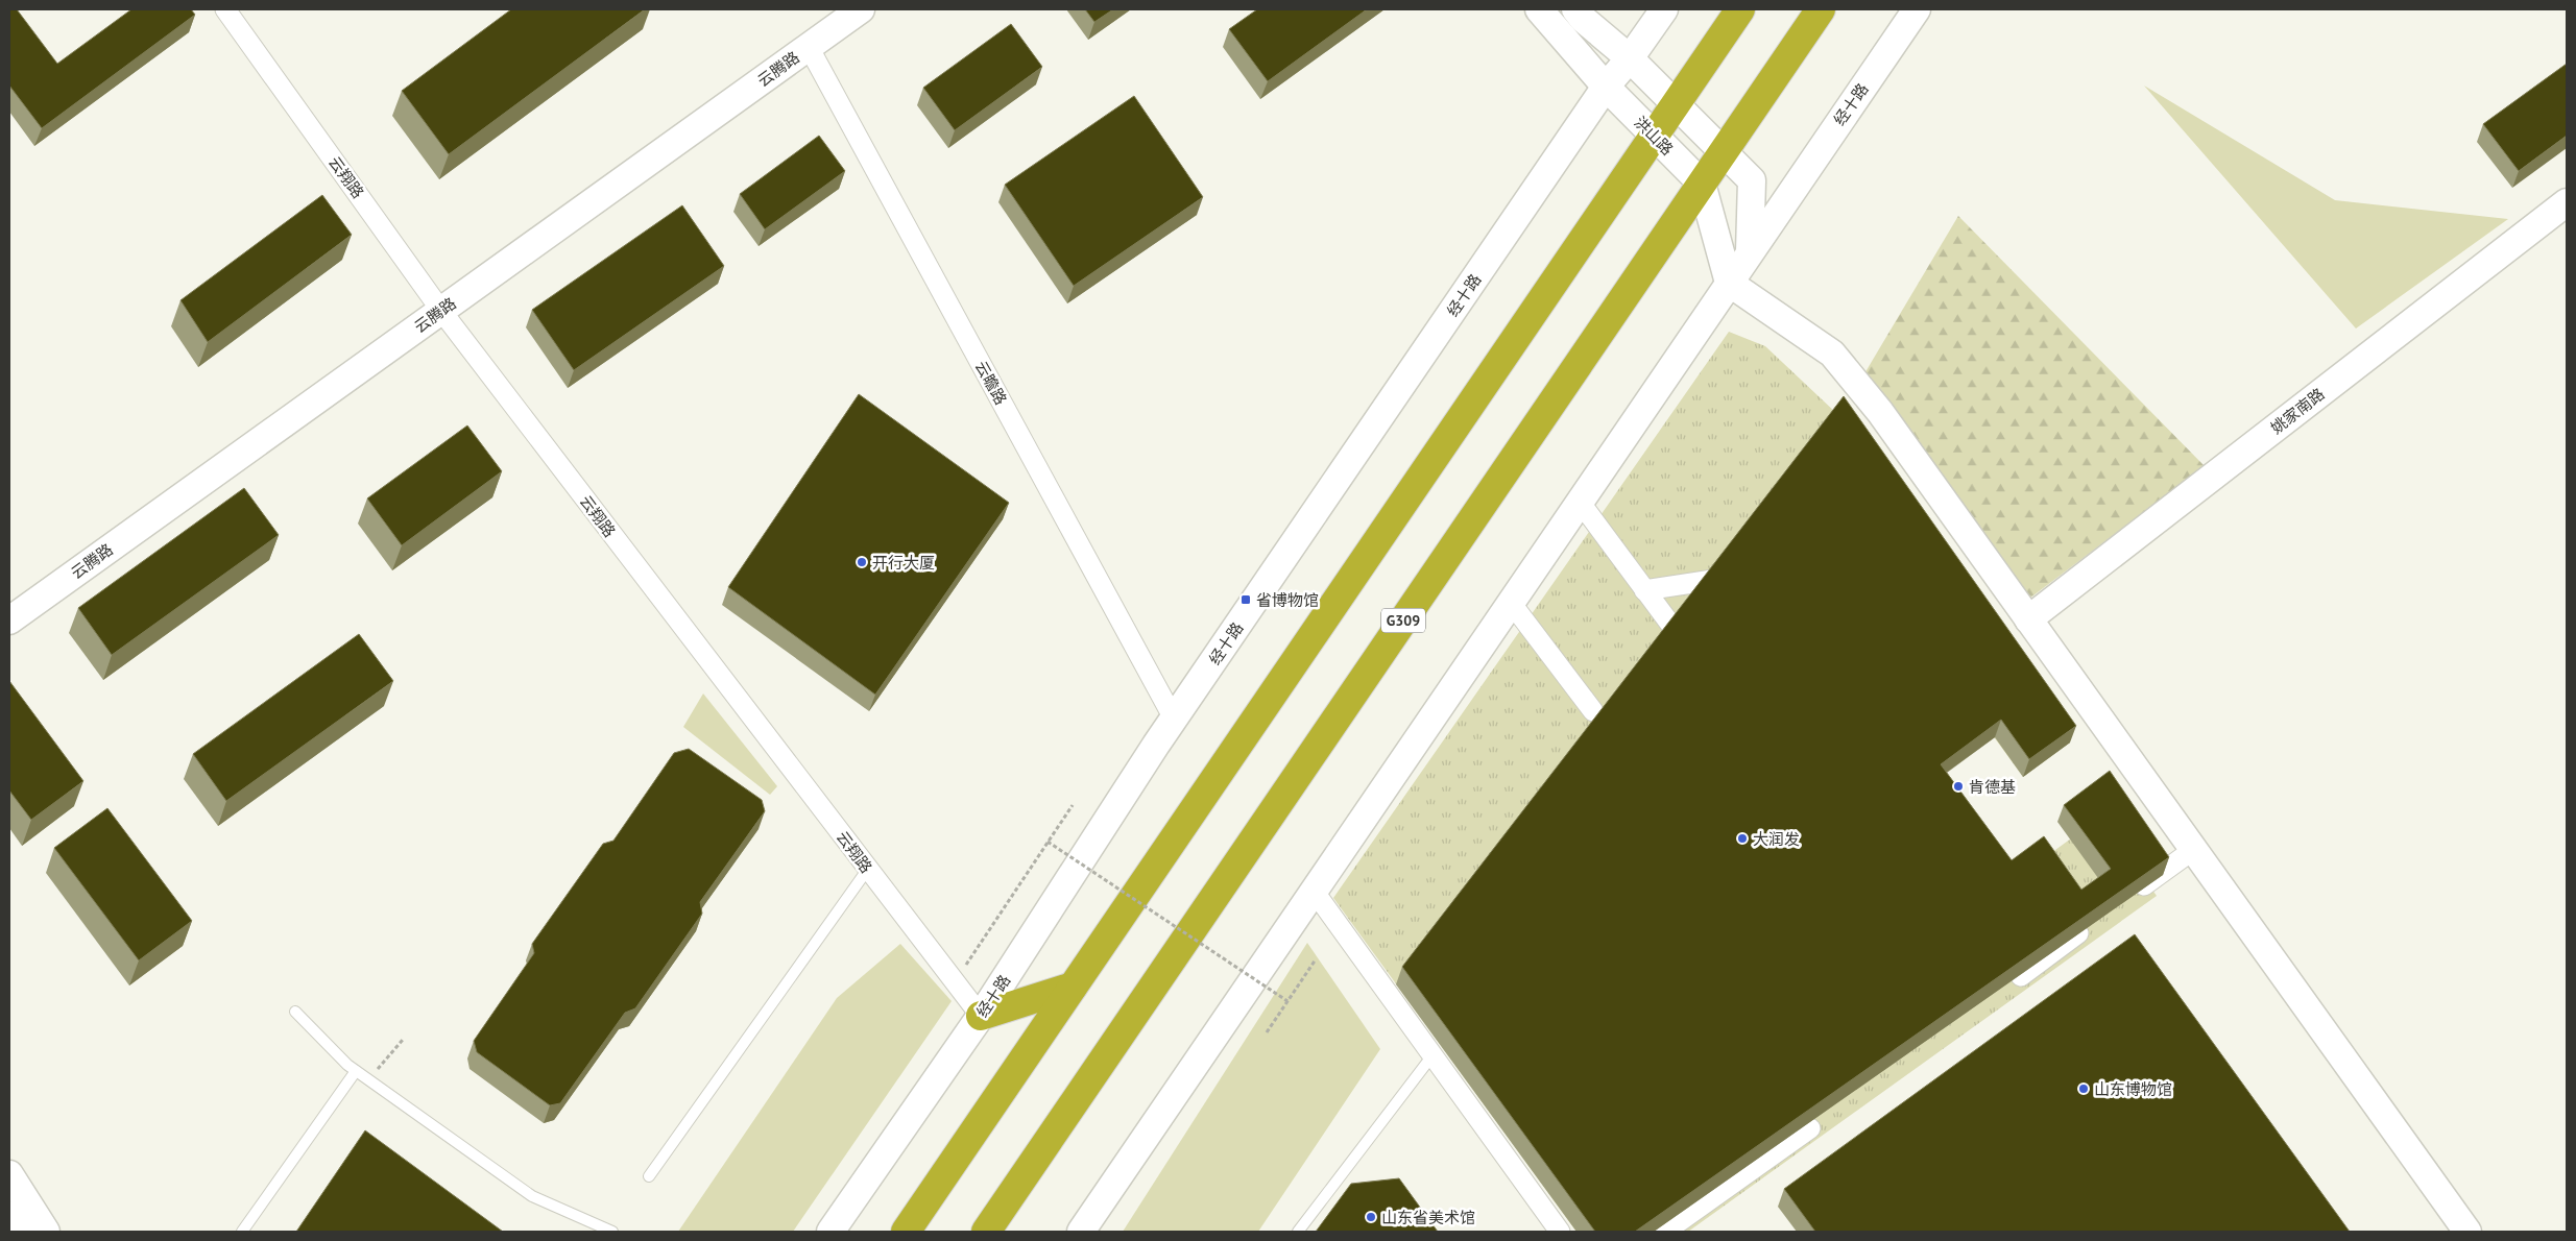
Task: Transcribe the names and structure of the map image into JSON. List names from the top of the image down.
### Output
{
  "streets": {
    "highway": ["G309"],
    "main road": [
      "云腾路",
      "经十路",
      "洪山路",
      "姚家南路"
    ],
    "street": ["云翔路", "云瞻路"]
  },
  "crossings": [
    ["云腾路", "云翔路"],
    ["云腾路", "云瞻路"],
    ["经十路", "洪山路"],
    ["经十路", "云翔路"],
    ["经十路", "云瞻路"],
    ["洪山路", "G309"]
  ],
  "places": {
    "other": [
      "开行大厦",
      "肯德基",
      "大润发",
      "山东博物馆",
      "山东省美术馆"
    ],
    "transit": ["省博物馆"]
  }
}
